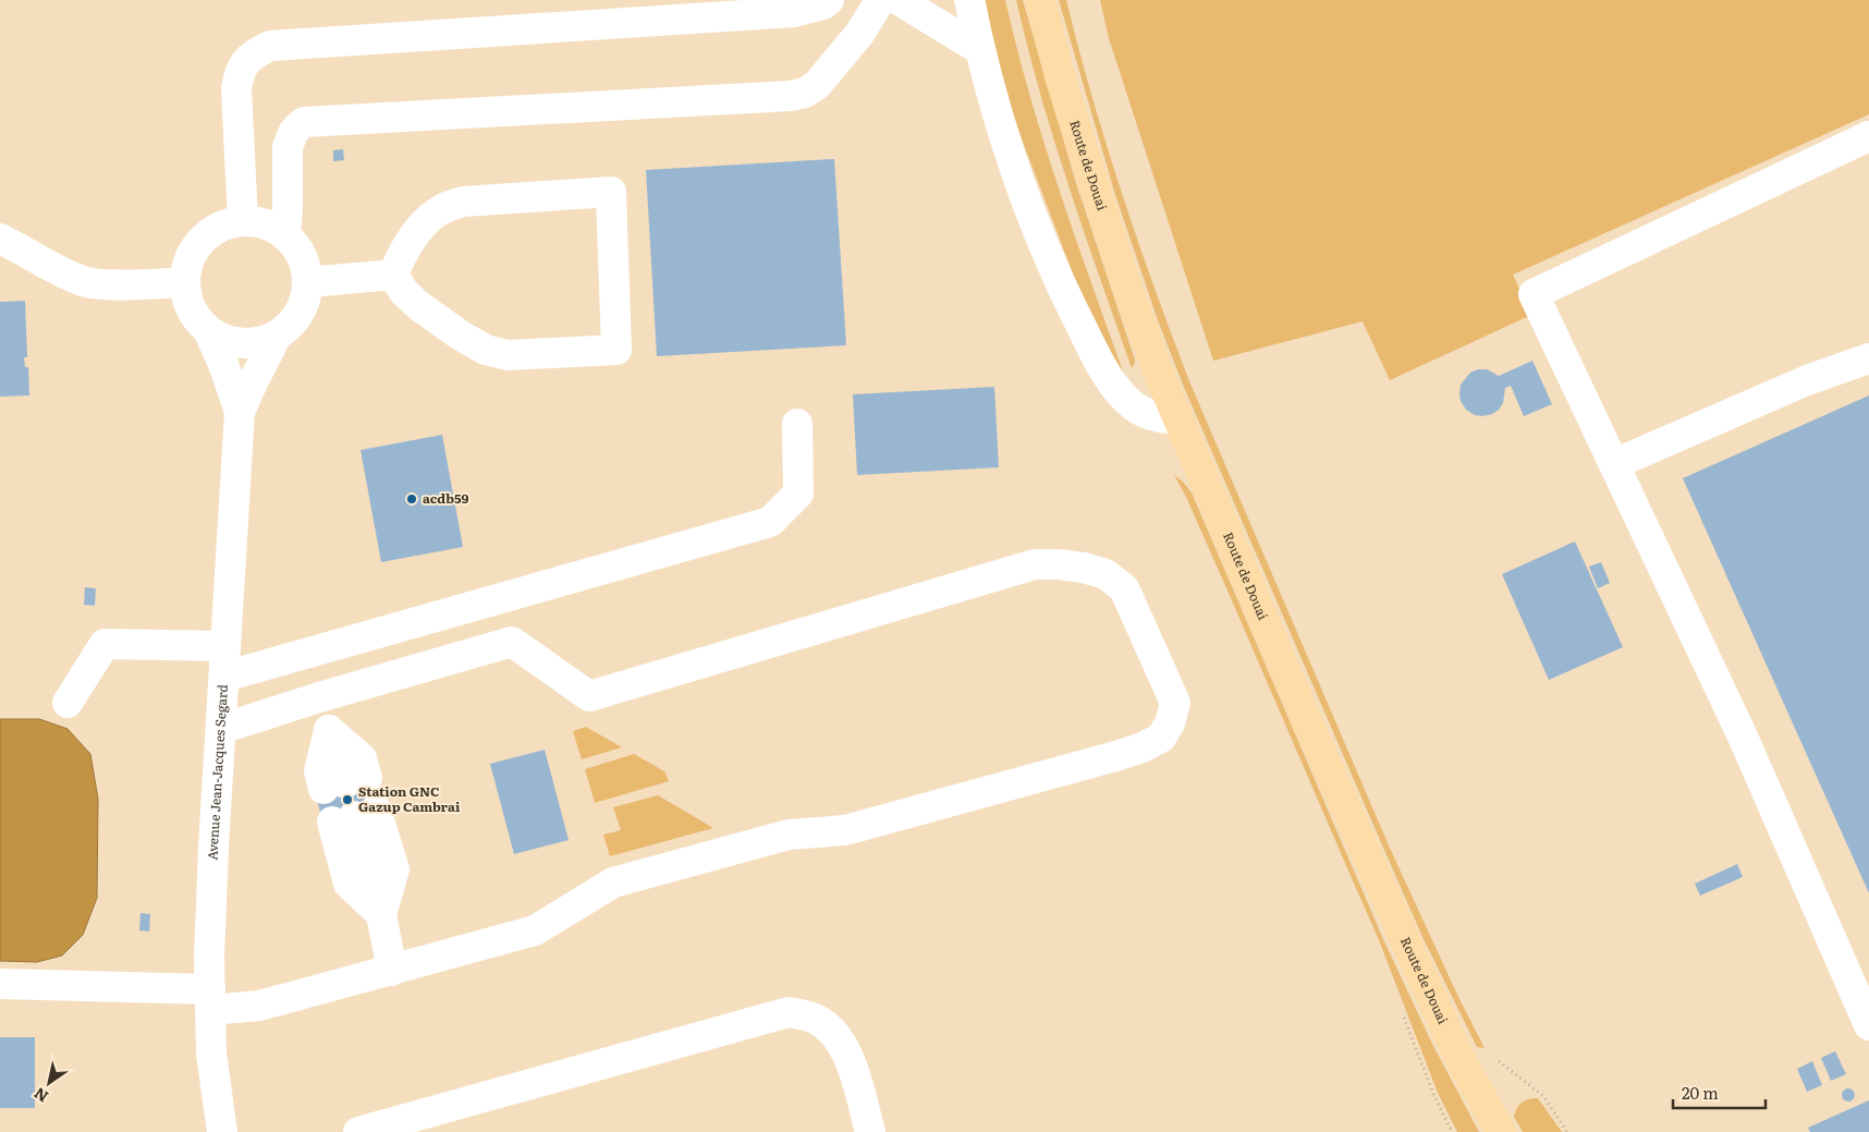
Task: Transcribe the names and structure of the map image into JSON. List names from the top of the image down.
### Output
{
  "streets": {
    "main road": ["Route de Douai"],
    "street": ["Avenue Jean-Jacques Segard"]
  },
  "places": ["acdb59", "Station GNC Gazup Cambrai"],
  "scale_bar": "20 m",
  "north": "bottom left"
}
